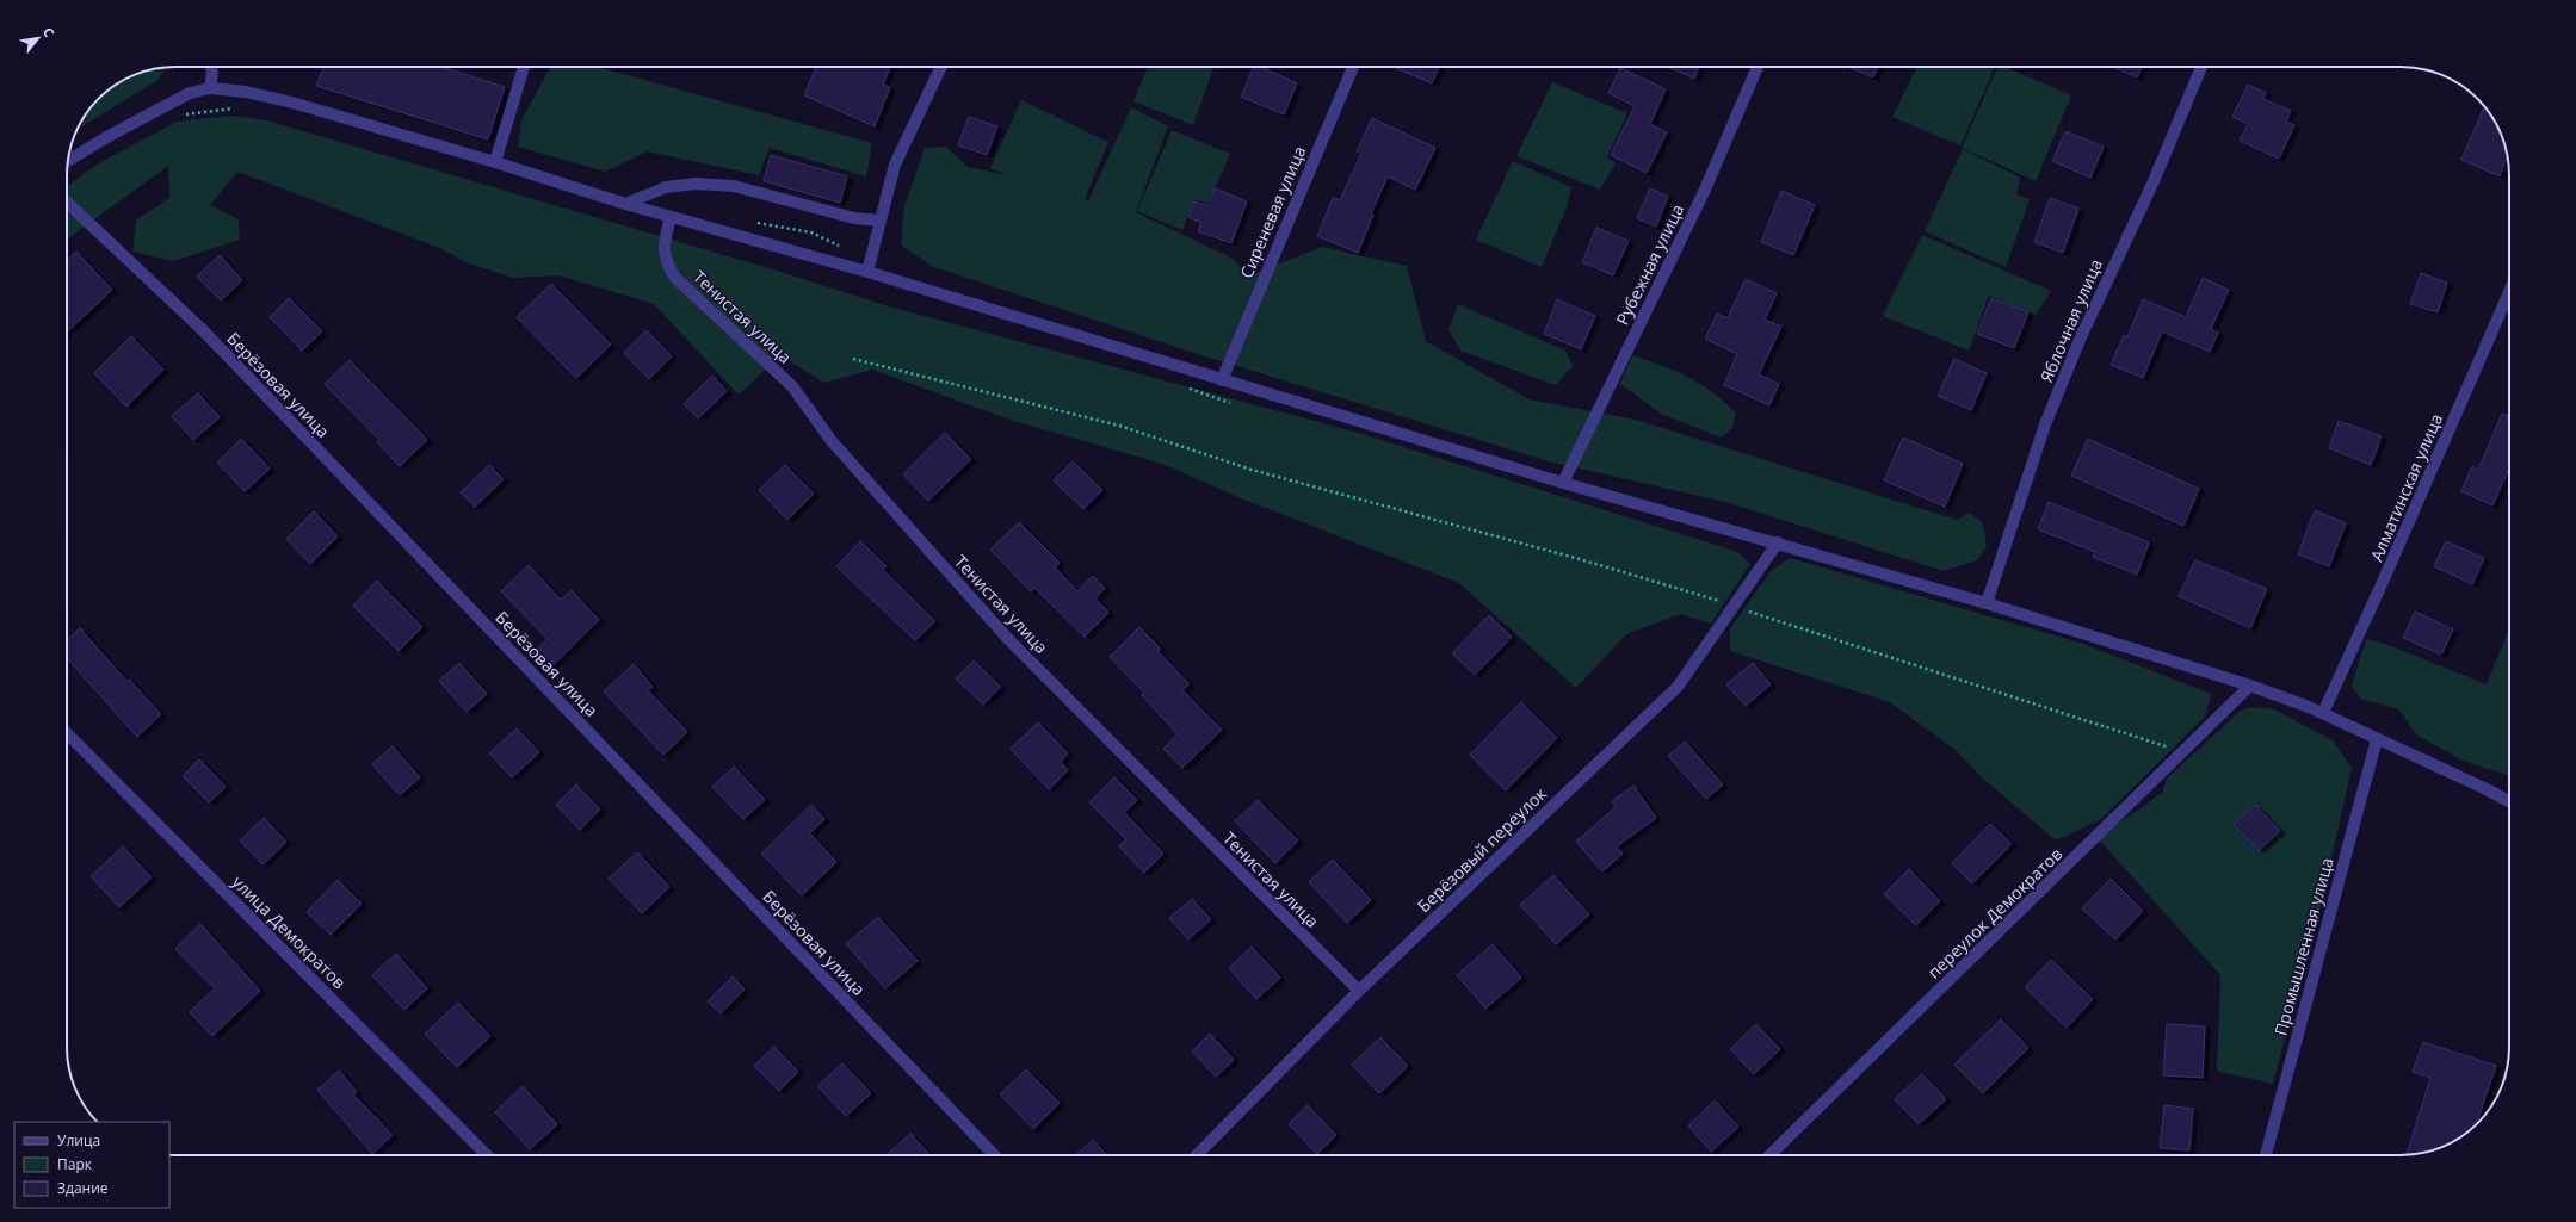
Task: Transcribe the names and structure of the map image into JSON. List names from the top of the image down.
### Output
{
  "streets": {
    "street": [
      "Сиреневая улица",
      "Рубежная улица",
      "Тенистая улица",
      "Яблочная улица",
      "Берёзовая улица",
      "Алматинская улица",
      "Берёзовый переулок",
      "переулок Демократов",
      "улица Демократов",
      "Промышленная улица"
    ]
  },
  "crossings": [
    ["Тенистая улица", "Берёзовый переулок"]
  ],
  "legend": ["Улица", "Парк", "Здание"],
  "north": "top right"
}
